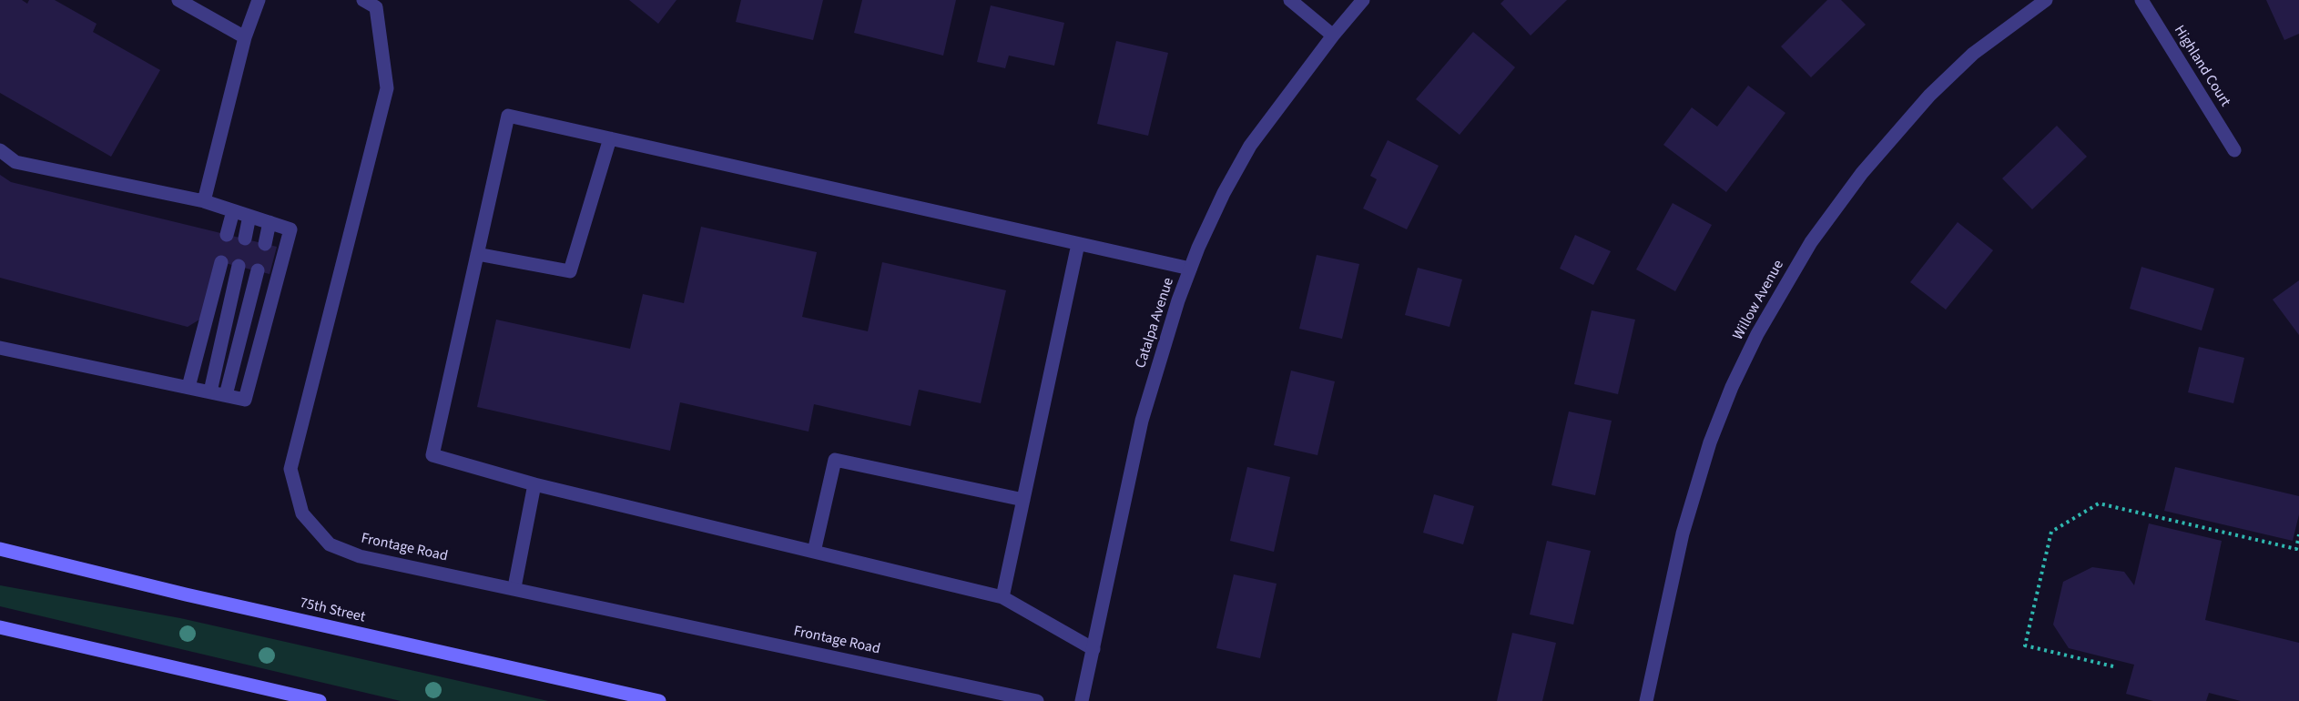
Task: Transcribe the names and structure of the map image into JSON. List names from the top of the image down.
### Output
{
  "streets": {
    "main road": ["75th Street"],
    "street": [
      "Highland Court",
      "Willow Avenue",
      "Catalpa Avenue",
      "Frontage Road"
    ]
  }
}
